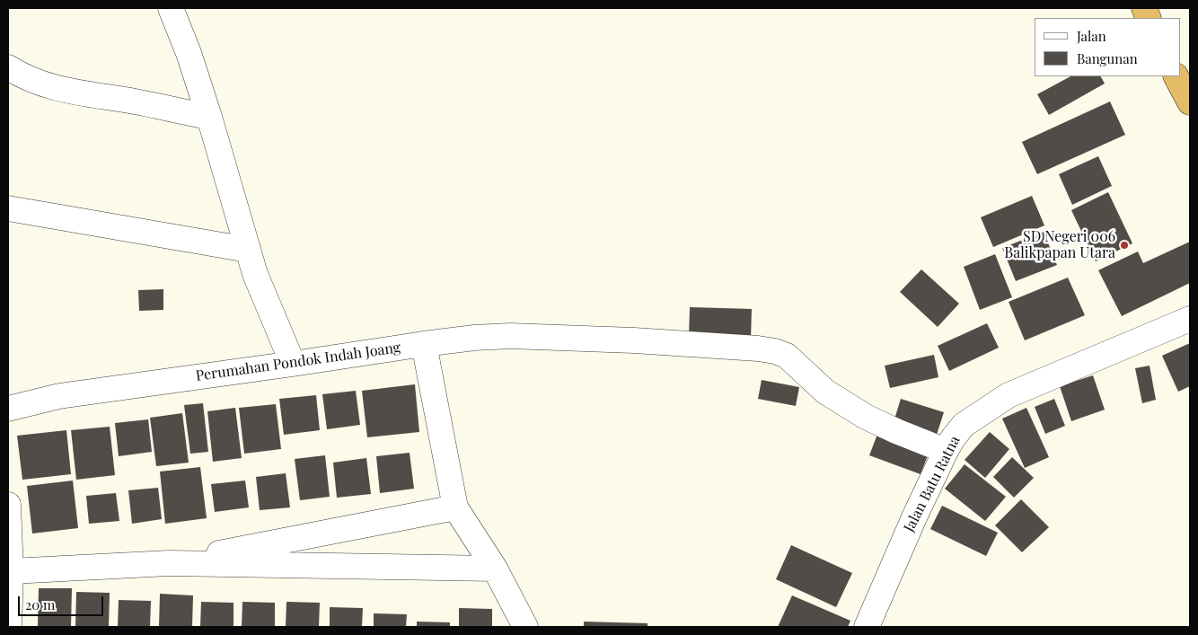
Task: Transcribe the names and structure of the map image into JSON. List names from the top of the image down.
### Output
{
  "streets": {
    "street": ["Perumahan Pondok Indah Joang", "Jalan Batu Ratna"]
  },
  "crossings": [
    ["Perumahan Pondok Indah Joang", "Jalan Batu Ratna"]
  ],
  "places": ["SD Negeri 006 Balikpapan Utara"],
  "legend": ["Jalan", "Bangunan"],
  "scale_bar": "20 m"
}
